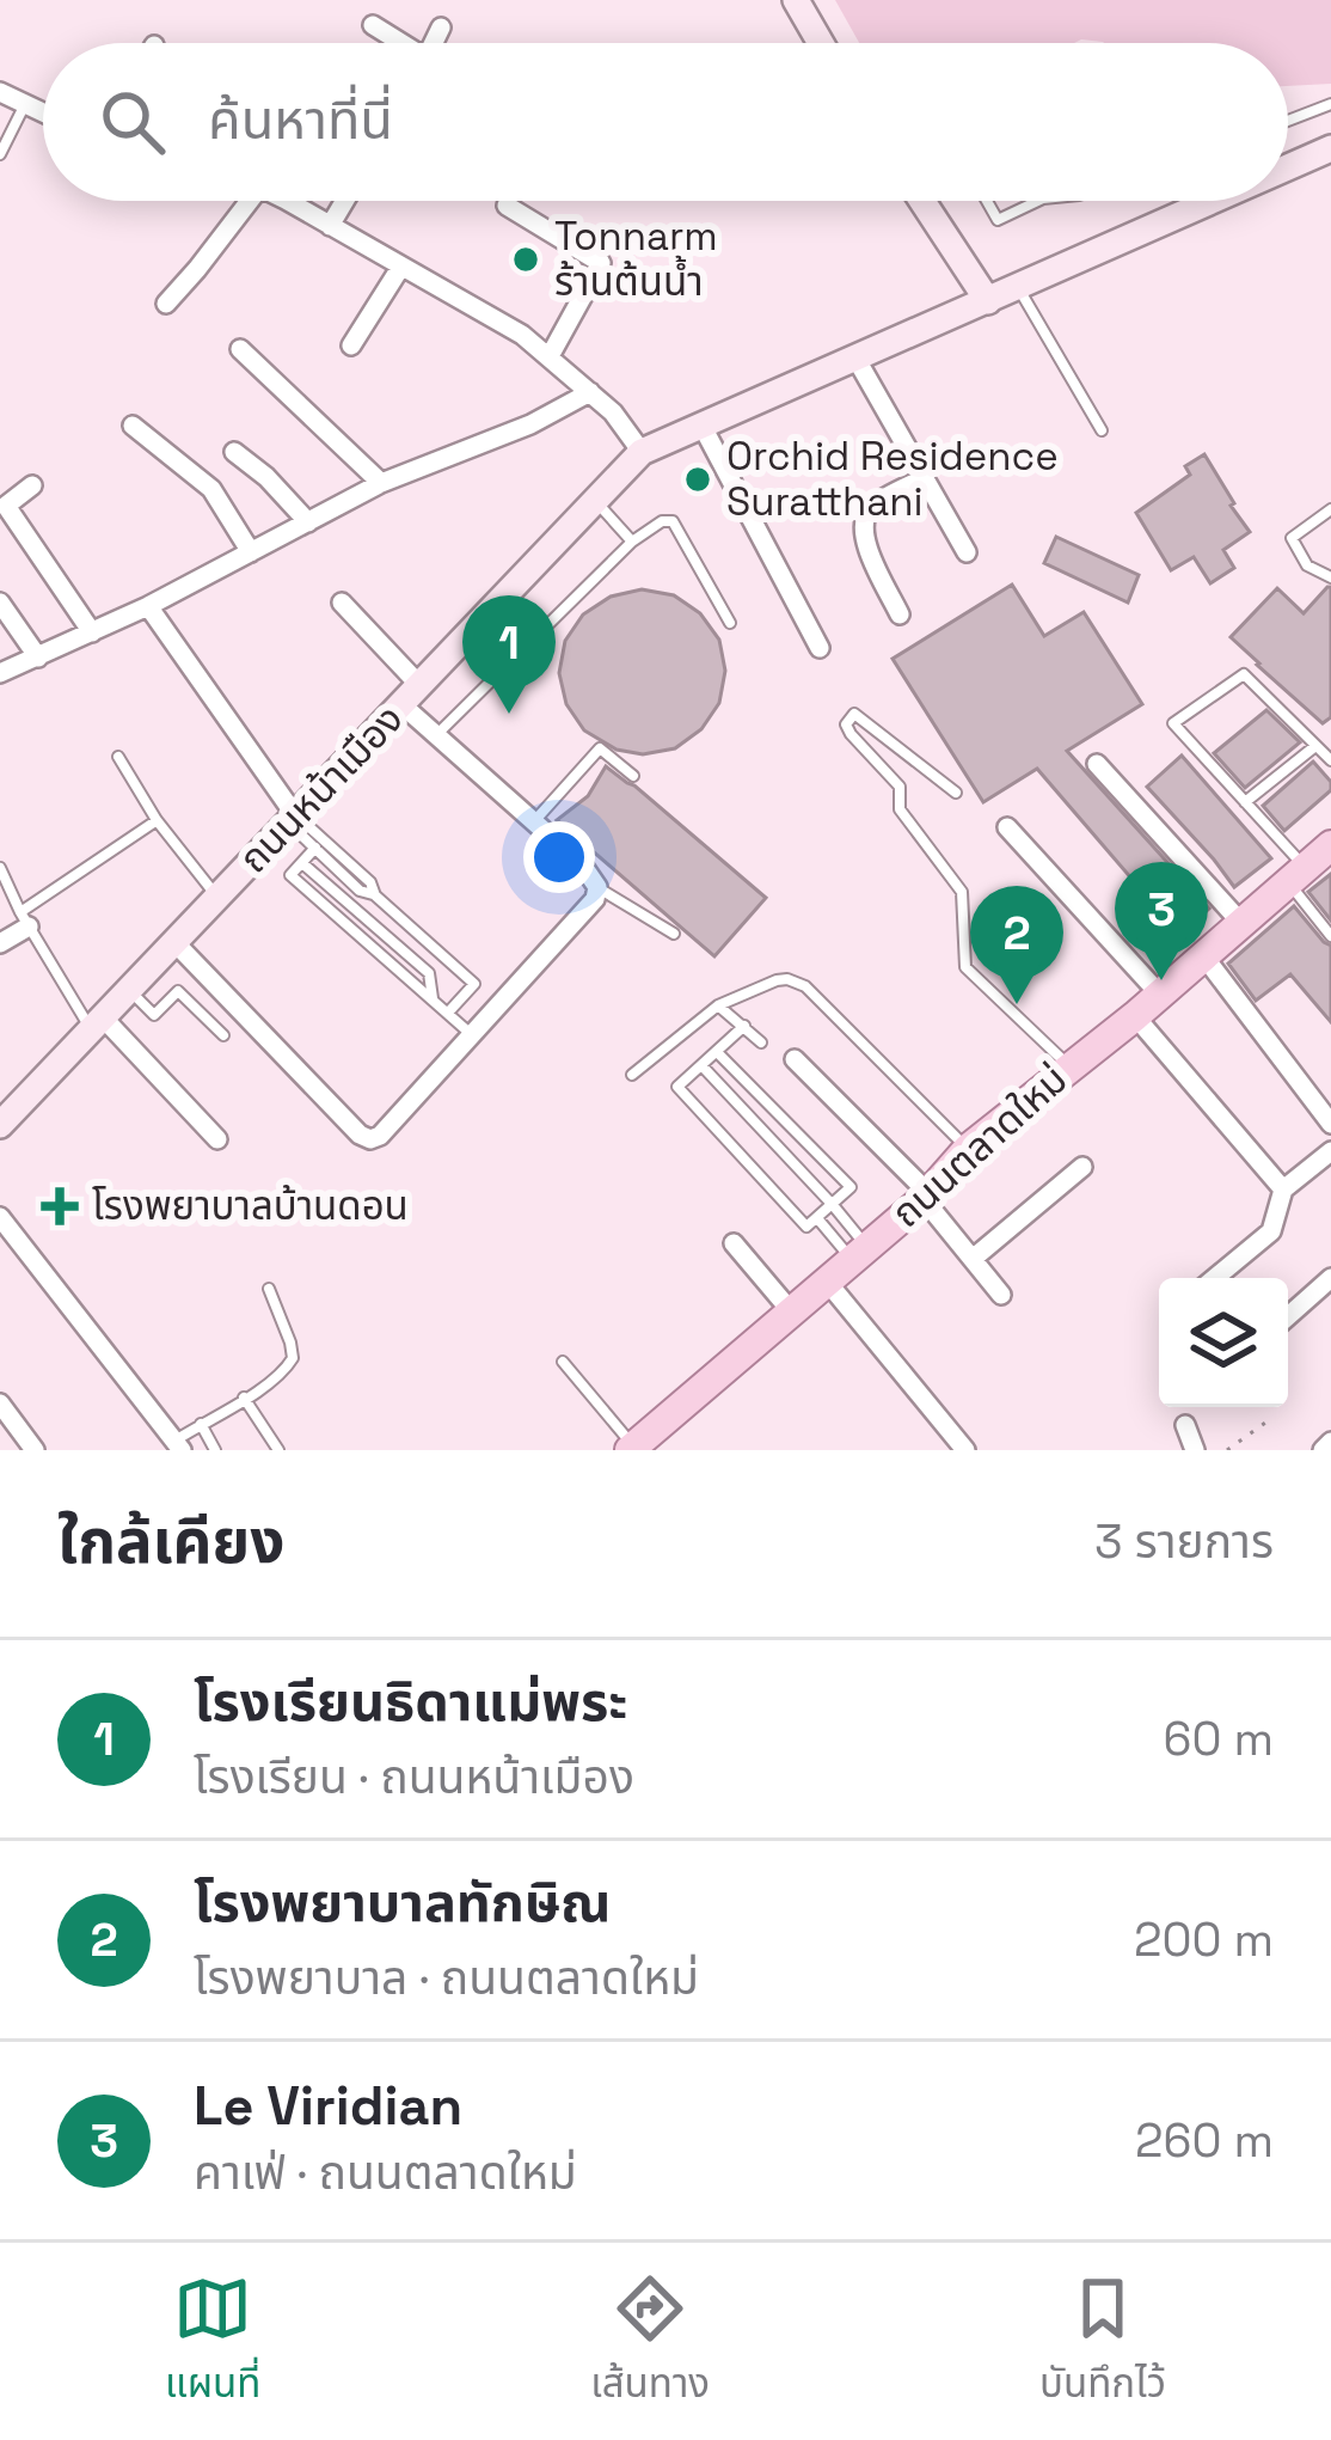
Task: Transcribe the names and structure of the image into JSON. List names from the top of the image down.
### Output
{
  "streets": {
    "main road": ["ถนนตลาดใหม่"],
    "street": ["ถนนหน้าเมือง"]
  },
  "places": {
    "other": ["Tonnarm ร้านต้นน้ำ", "Orchid Residence Suratthani"],
    "health": ["โรงพยาบาลบ้านดอน"]
  },
  "page": {
    "search": "ค้นหาที่นี่",
    "pins": ["1", "3", "2"],
    "heading": ["ใกล้เคียง", "3 รายการ"],
    "list": [
      {
        "mark": "1",
        "name": "โรงเรียนธิดาแม่พระ",
        "note": "โรงเรียน · ถนนหน้าเมือง",
        "value": "60 m"
      },
      {
        "mark": "2",
        "name": "โรงพยาบาลทักษิณ",
        "note": "โรงพยาบาล · ถนนตลาดใหม่",
        "value": "200 m"
      },
      {
        "mark": "3",
        "name": "Le Viridian",
        "note": "คาเฟ่ · ถนนตลาดใหม่",
        "value": "260 m"
      }
    ],
    "nav": ["แผนที่", "เส้นทาง", "บันทึกไว้"]
  }
}
